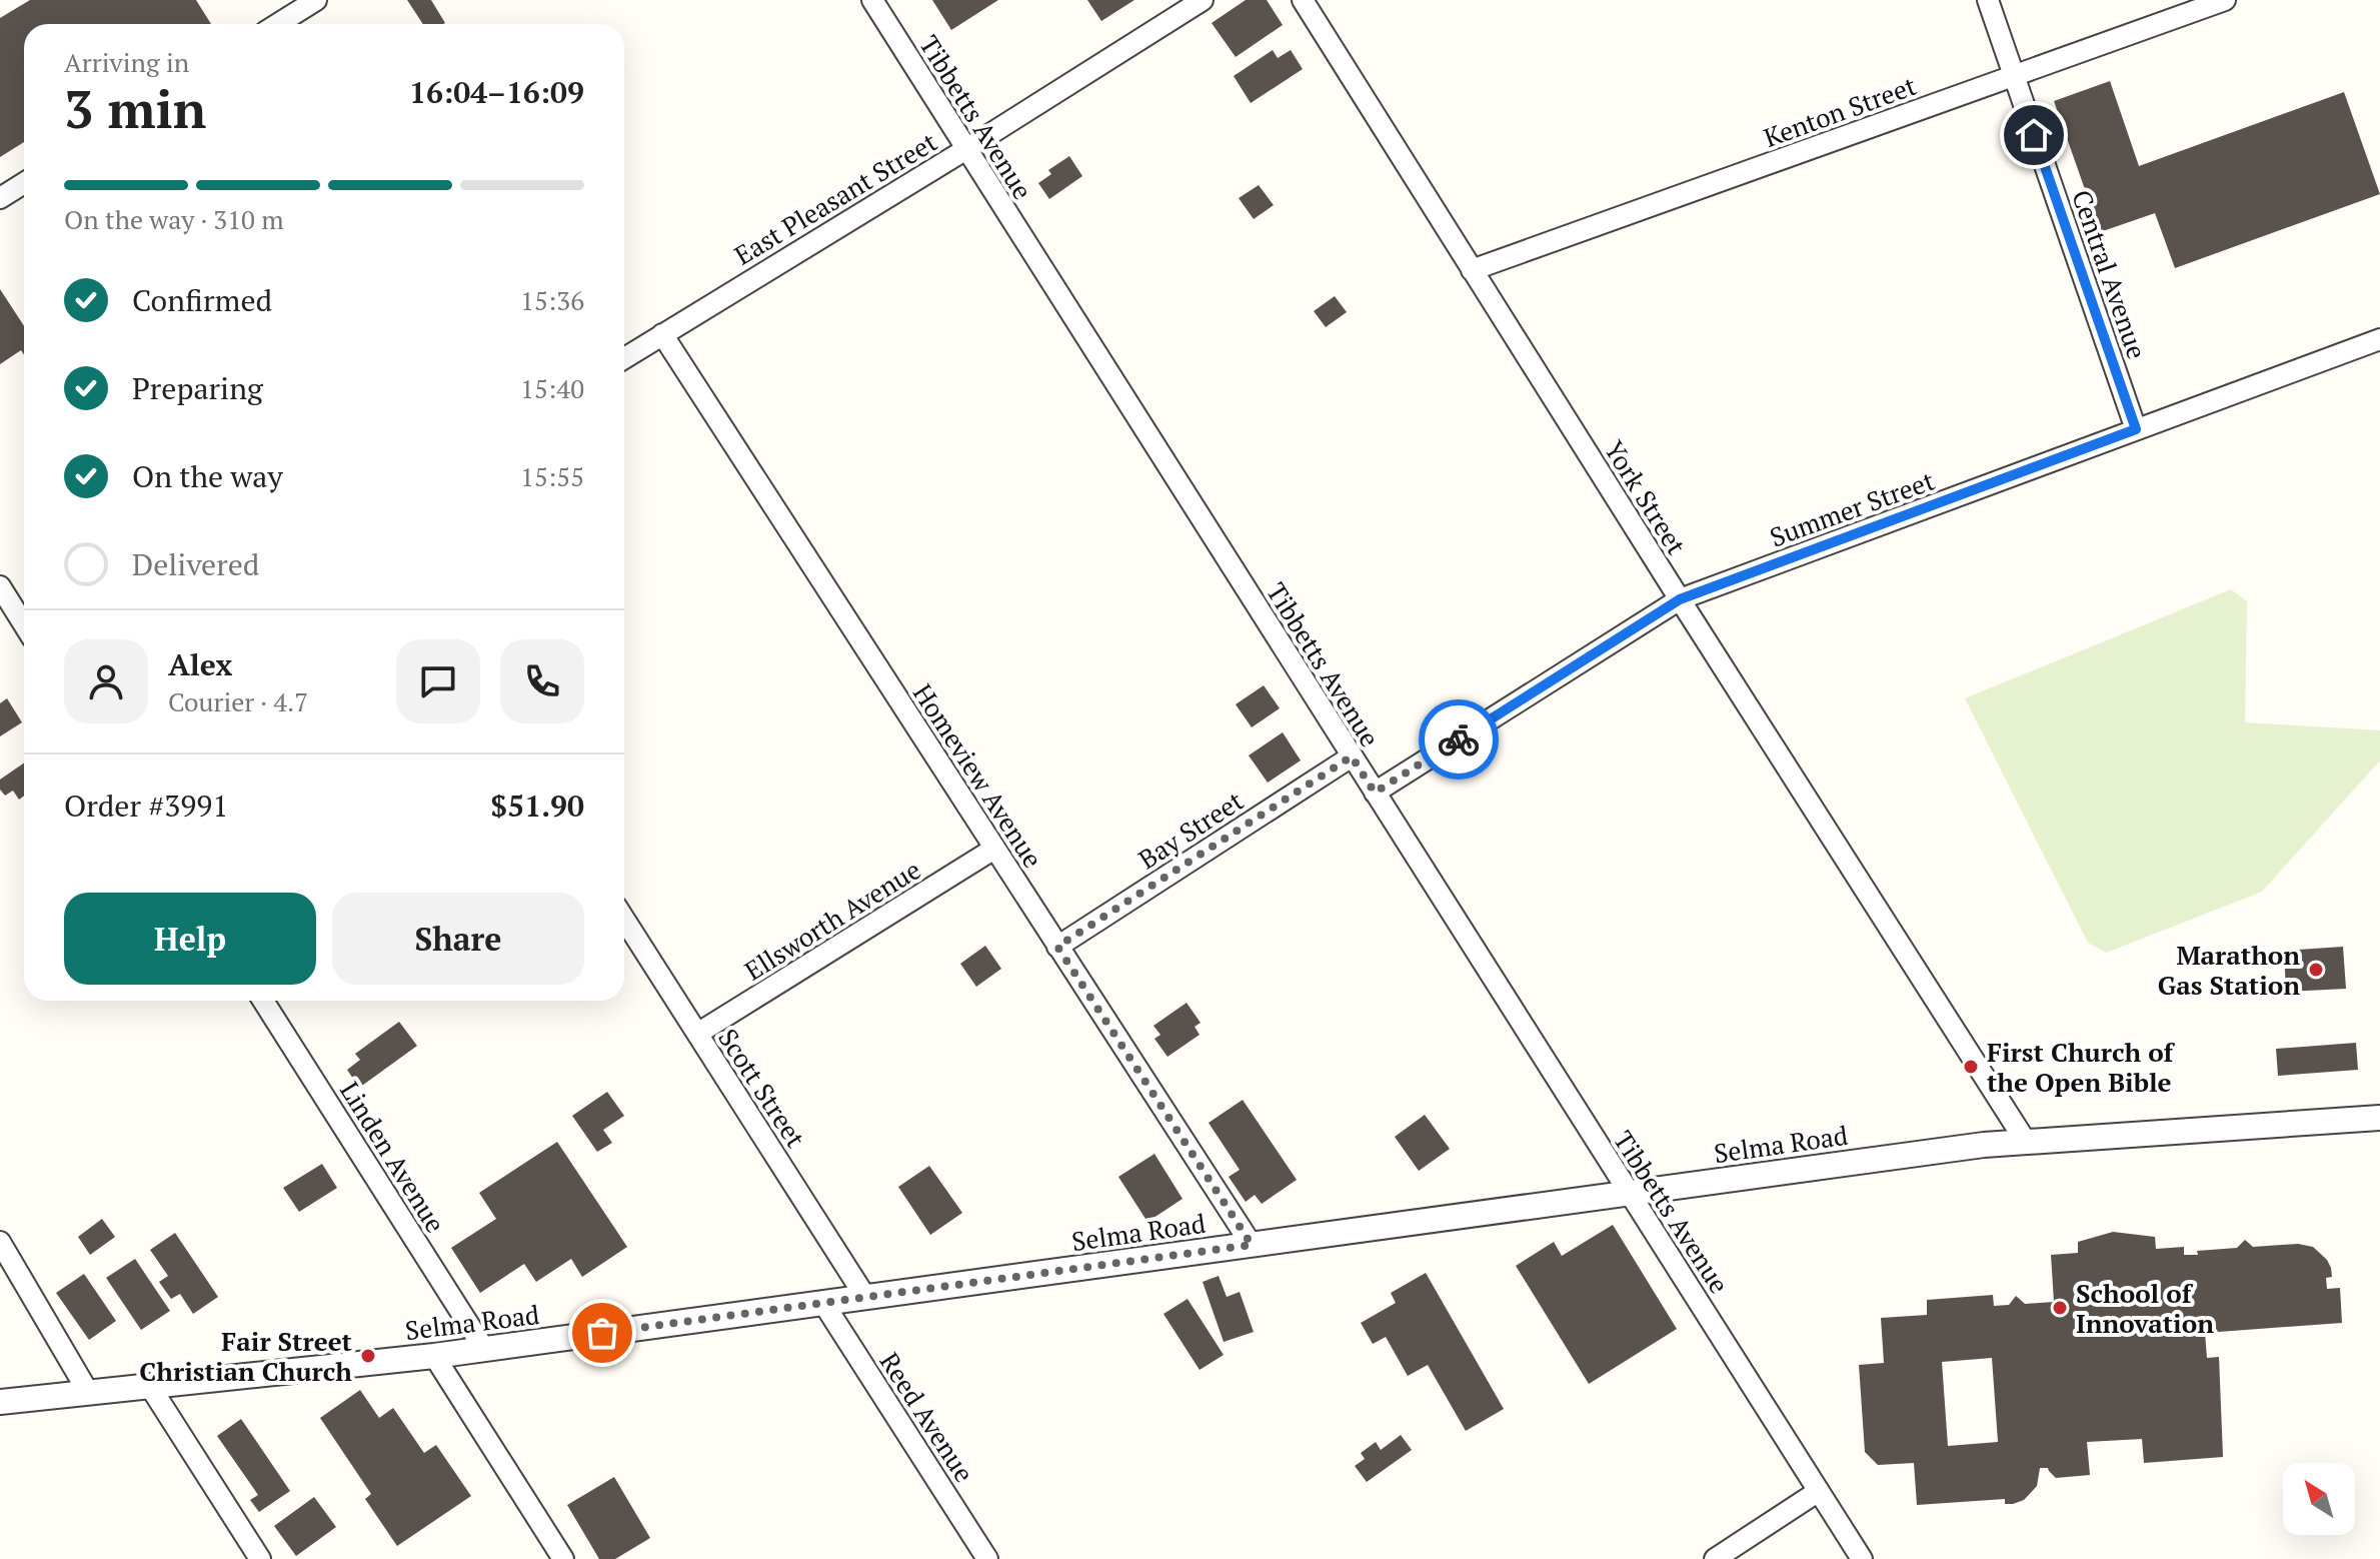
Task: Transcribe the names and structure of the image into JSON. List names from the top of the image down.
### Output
{
  "streets": {
    "street": [
      "Kenton Street",
      "Tibbetts Avenue",
      "East Pleasant Street",
      "Central Avenue",
      "York Street",
      "Summer Street",
      "Homeview Avenue",
      "Bay Street",
      "Ellsworth Avenue",
      "Scott Street",
      "Selma Road",
      "Linden Avenue",
      "Reed Avenue"
    ]
  },
  "crossings": [
    ["Kenton Street", "Central Avenue"],
    ["Kenton Street", "York Street"],
    ["Tibbetts Avenue", "East Pleasant Street"],
    ["Tibbetts Avenue", "Summer Street"],
    ["Tibbetts Avenue", "Bay Street"],
    ["Tibbetts Avenue", "Selma Road"],
    ["East Pleasant Street", "Homeview Avenue"],
    ["Central Avenue", "Summer Street"],
    ["York Street", "Summer Street"],
    ["York Street", "Selma Road"],
    ["Homeview Avenue", "Bay Street"],
    ["Homeview Avenue", "Ellsworth Avenue"],
    ["Homeview Avenue", "Selma Road"],
    ["Ellsworth Avenue", "Scott Street"],
    ["Scott Street", "Selma Road"],
    ["Selma Road", "Linden Avenue"],
    ["Selma Road", "Reed Avenue"]
  ],
  "places": [
    "Marathon Gas Station",
    "First Church of the Open Bible",
    "School of Innovation",
    "Fair Street Christian Church"
  ],
  "north": "top left",
  "page": {
    "heading": ["3 min", "Arriving in", "16:04–16:09"],
    "panel": [
      "Alex",
      "Courier · 4.7",
      "Order #3991",
      "$51.90"
    ],
    "bar": "On the way · 310 m",
    "list": [
      ["Confirmed", "15:36"],
      ["Preparing", "15:40"],
      ["On the way", "15:55"],
      "Delivered"
    ],
    "buttons": ["Help", "Share"]
  }
}
